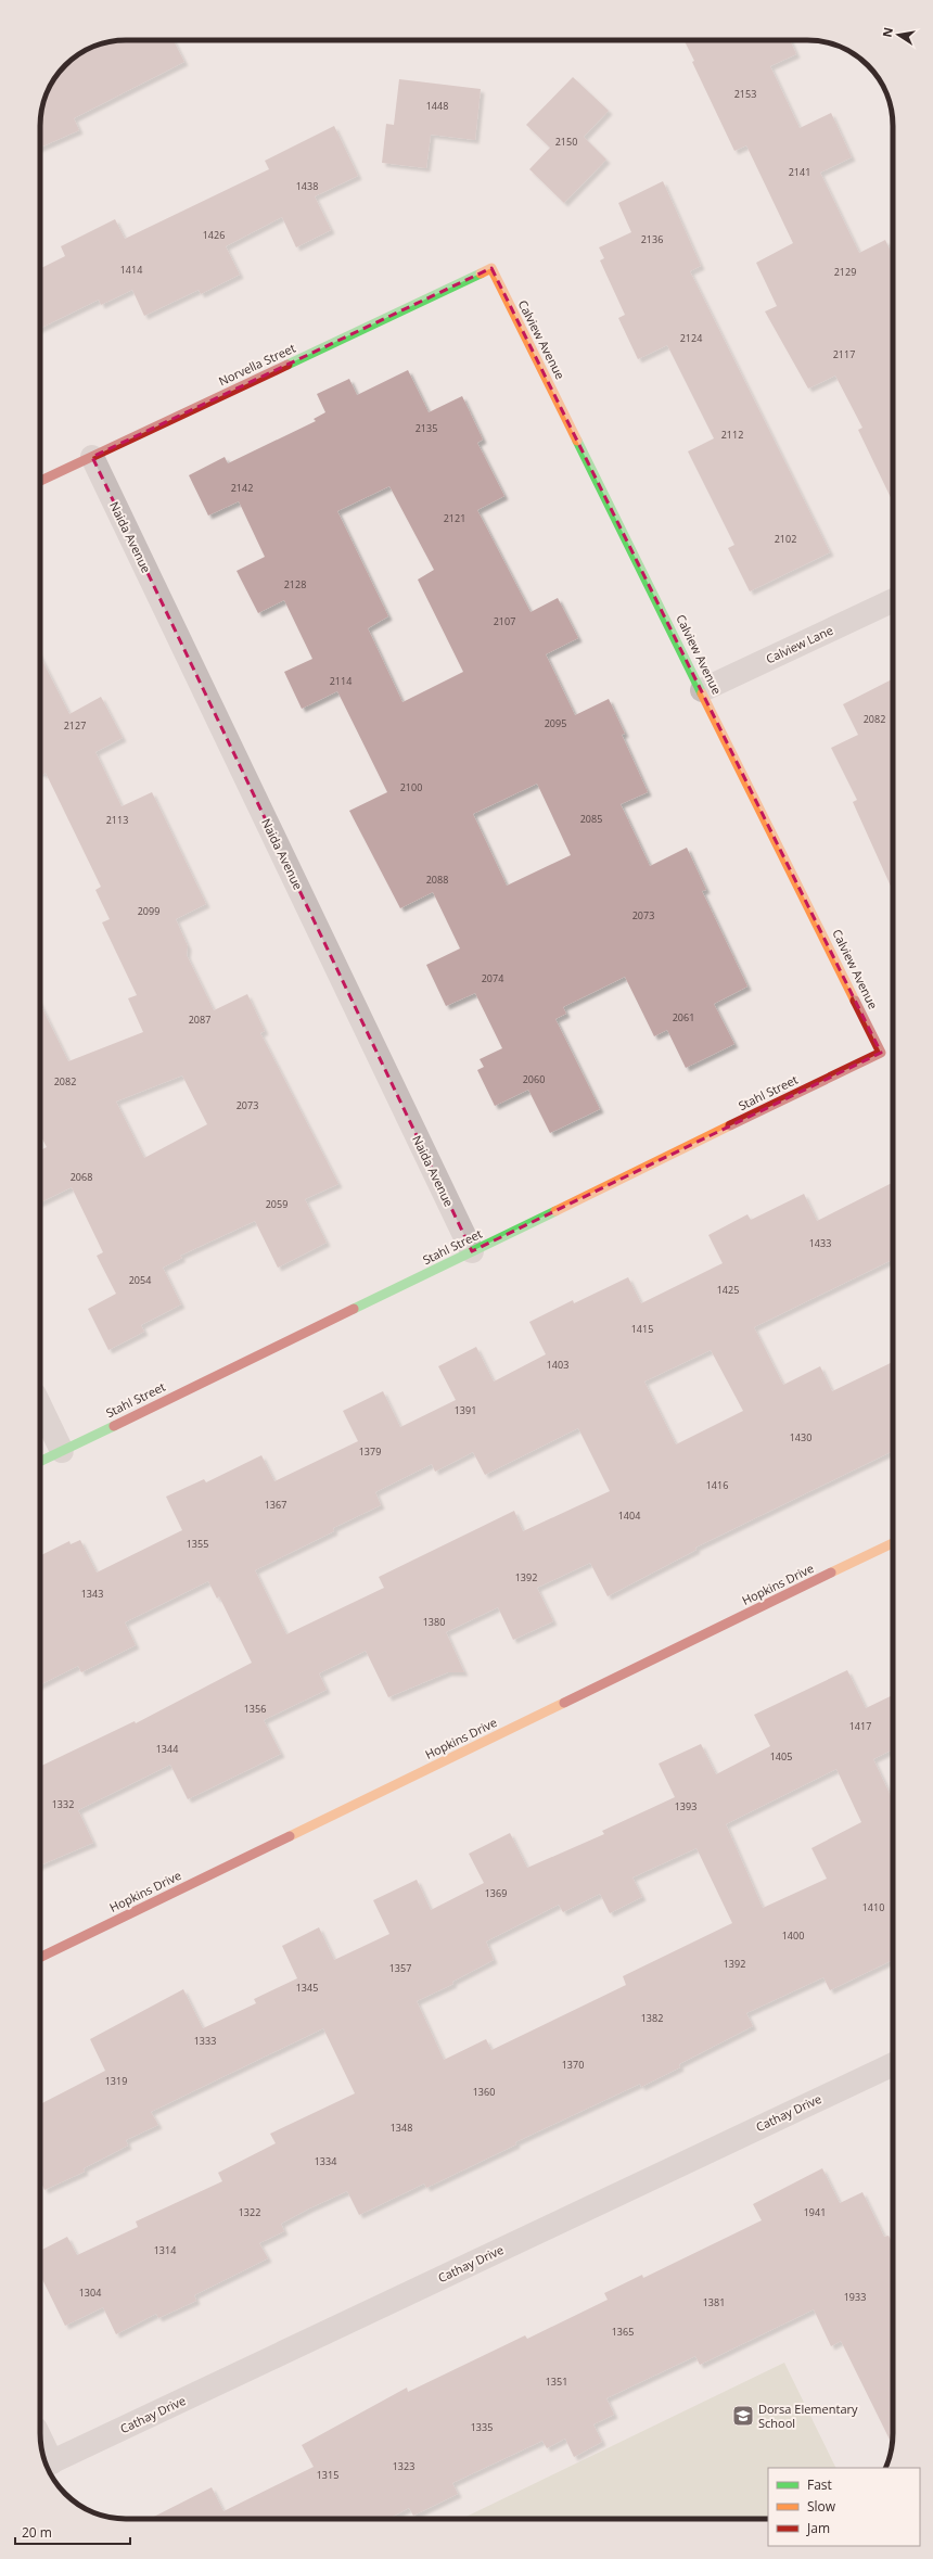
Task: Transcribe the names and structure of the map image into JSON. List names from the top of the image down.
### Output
{
  "streets": {
    "street": [
      "Calview Avenue",
      "Norvella Street",
      "Naida Avenue",
      "Calview Lane",
      "Stahl Street",
      "Hopkins Drive",
      "Cathay Drive"
    ]
  },
  "crossings": [
    ["Calview Avenue", "Norvella Street"],
    ["Calview Avenue", "Calview Lane"],
    ["Calview Avenue", "Stahl Street"],
    ["Norvella Street", "Naida Avenue"],
    ["Naida Avenue", "Stahl Street"]
  ],
  "places": {
    "school or university": ["Dorsa Elementary School"]
  },
  "house_numbers": [
    "2153",
    "1448",
    "2150",
    "2141",
    "1438",
    "1426",
    "2136",
    "1414",
    "2129",
    "2124",
    "2117",
    "2135",
    "2112",
    "2142",
    "2121",
    "2102",
    "2128",
    "2107",
    "2114",
    "2082",
    "2095",
    "2127",
    "2100",
    "2085",
    "2113",
    "2088",
    "2099",
    "2073",
    "2074",
    "2061",
    "2087",
    "2060",
    "2082",
    "2073",
    "2068",
    "2059",
    "1433",
    "2054",
    "1425",
    "1415",
    "1403",
    "1391",
    "1430",
    "1379",
    "1416",
    "1367",
    "1404",
    "1355",
    "1392",
    "1343",
    "1380",
    "1356",
    "1417",
    "1344",
    "1405",
    "1332",
    "1393",
    "1369",
    "1410",
    "1400",
    "1392",
    "1357",
    "1345",
    "1382",
    "1333",
    "1370",
    "1319",
    "1360",
    "1348",
    "1334",
    "1322",
    "1941",
    "1314",
    "1304",
    "1933",
    "1381",
    "1365",
    "1351",
    "1335",
    "1323",
    "1315"
  ],
  "legend": ["Fast", "Slow", "Jam"],
  "scale_bar": "20 m",
  "north": "left"
}
